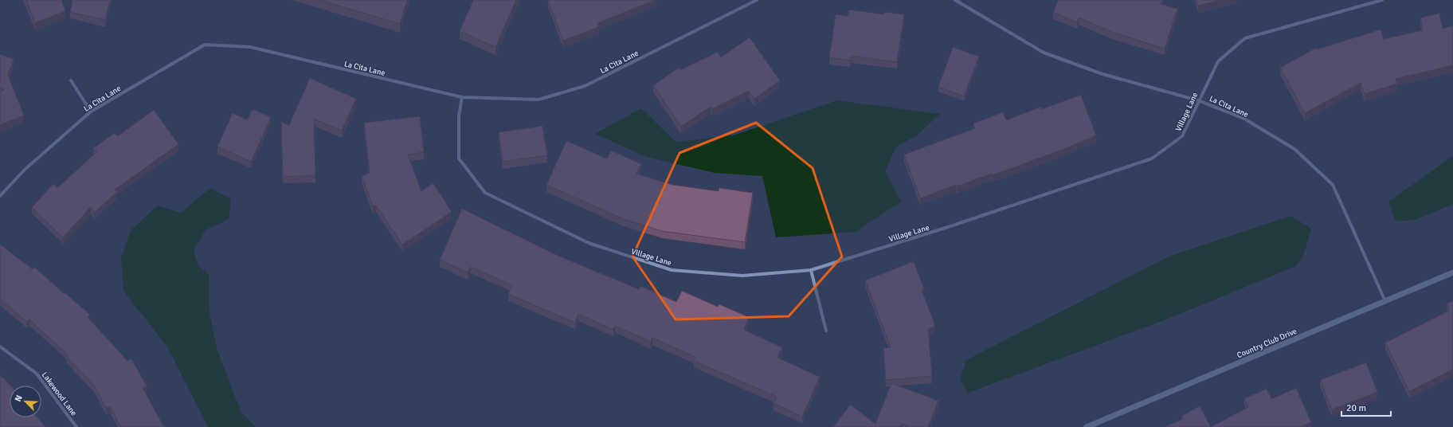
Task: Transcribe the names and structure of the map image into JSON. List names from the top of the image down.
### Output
{
  "streets": {
    "street": [
      "La Cita Lane",
      "Village Lane",
      "Country Club Drive",
      "Lakewood Lane"
    ]
  },
  "crossings": [
    ["La Cita Lane", "Village Lane"],
    ["La Cita Lane", "Country Club Drive"]
  ],
  "scale_bar": "20 m",
  "north": "top left"
}
